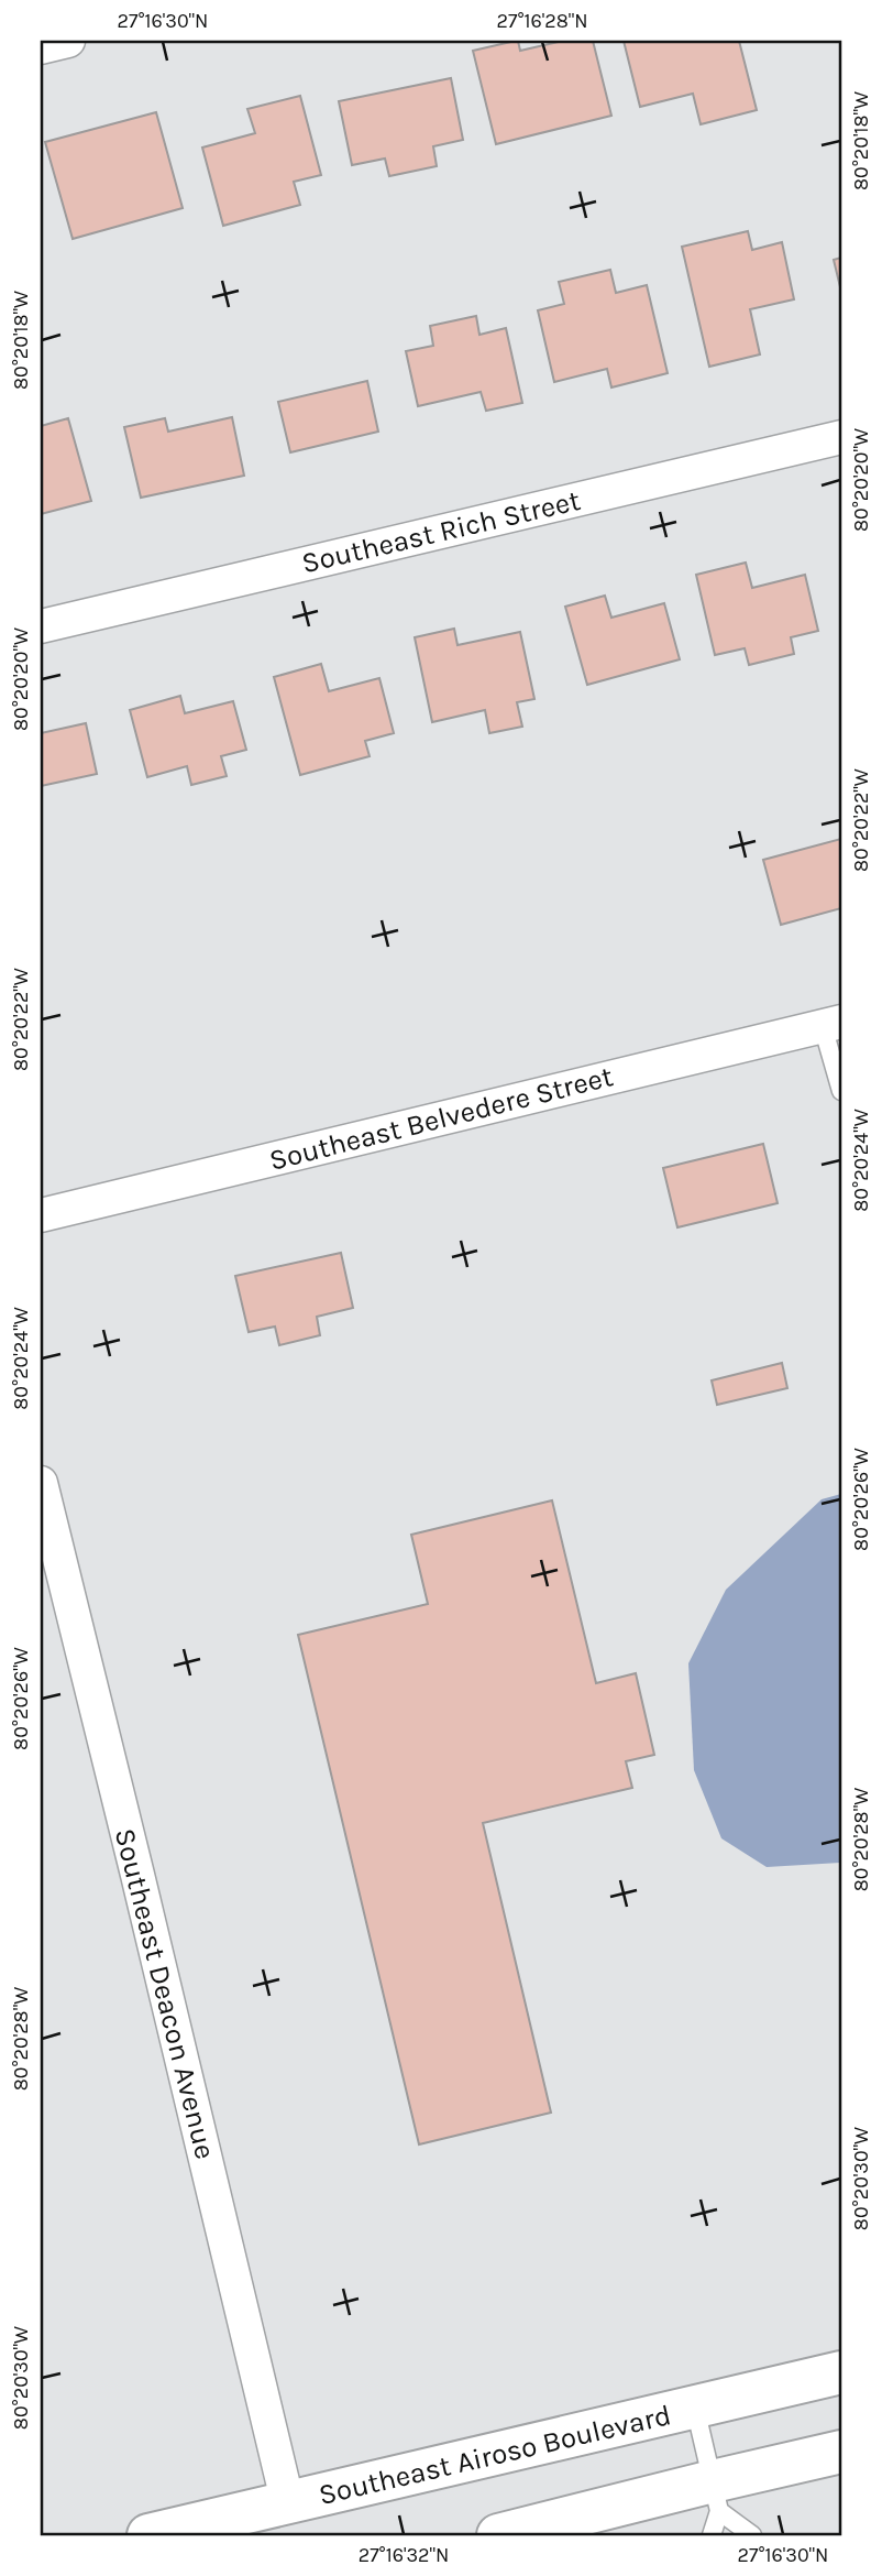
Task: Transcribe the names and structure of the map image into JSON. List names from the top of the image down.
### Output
{
  "streets": {
    "main road": ["Southeast Airoso Boulevard"],
    "street": ["Southeast Rich Street", "Southeast Belvedere Street", "Southeast Deacon Avenue"]
  },
  "crossings": [
    ["Southeast Deacon Avenue", "Southeast Airoso Boulevard"]
  ],
  "coordinates": [
    "27°16'30\"N",
    "27°16'28\"N",
    "80°20'18\"W",
    "80°20'20\"W",
    "80°20'22\"W",
    "80°20'24\"W",
    "80°20'26\"W",
    "80°20'28\"W",
    "80°20'30\"W",
    "27°16'32\"N"
  ]
}
